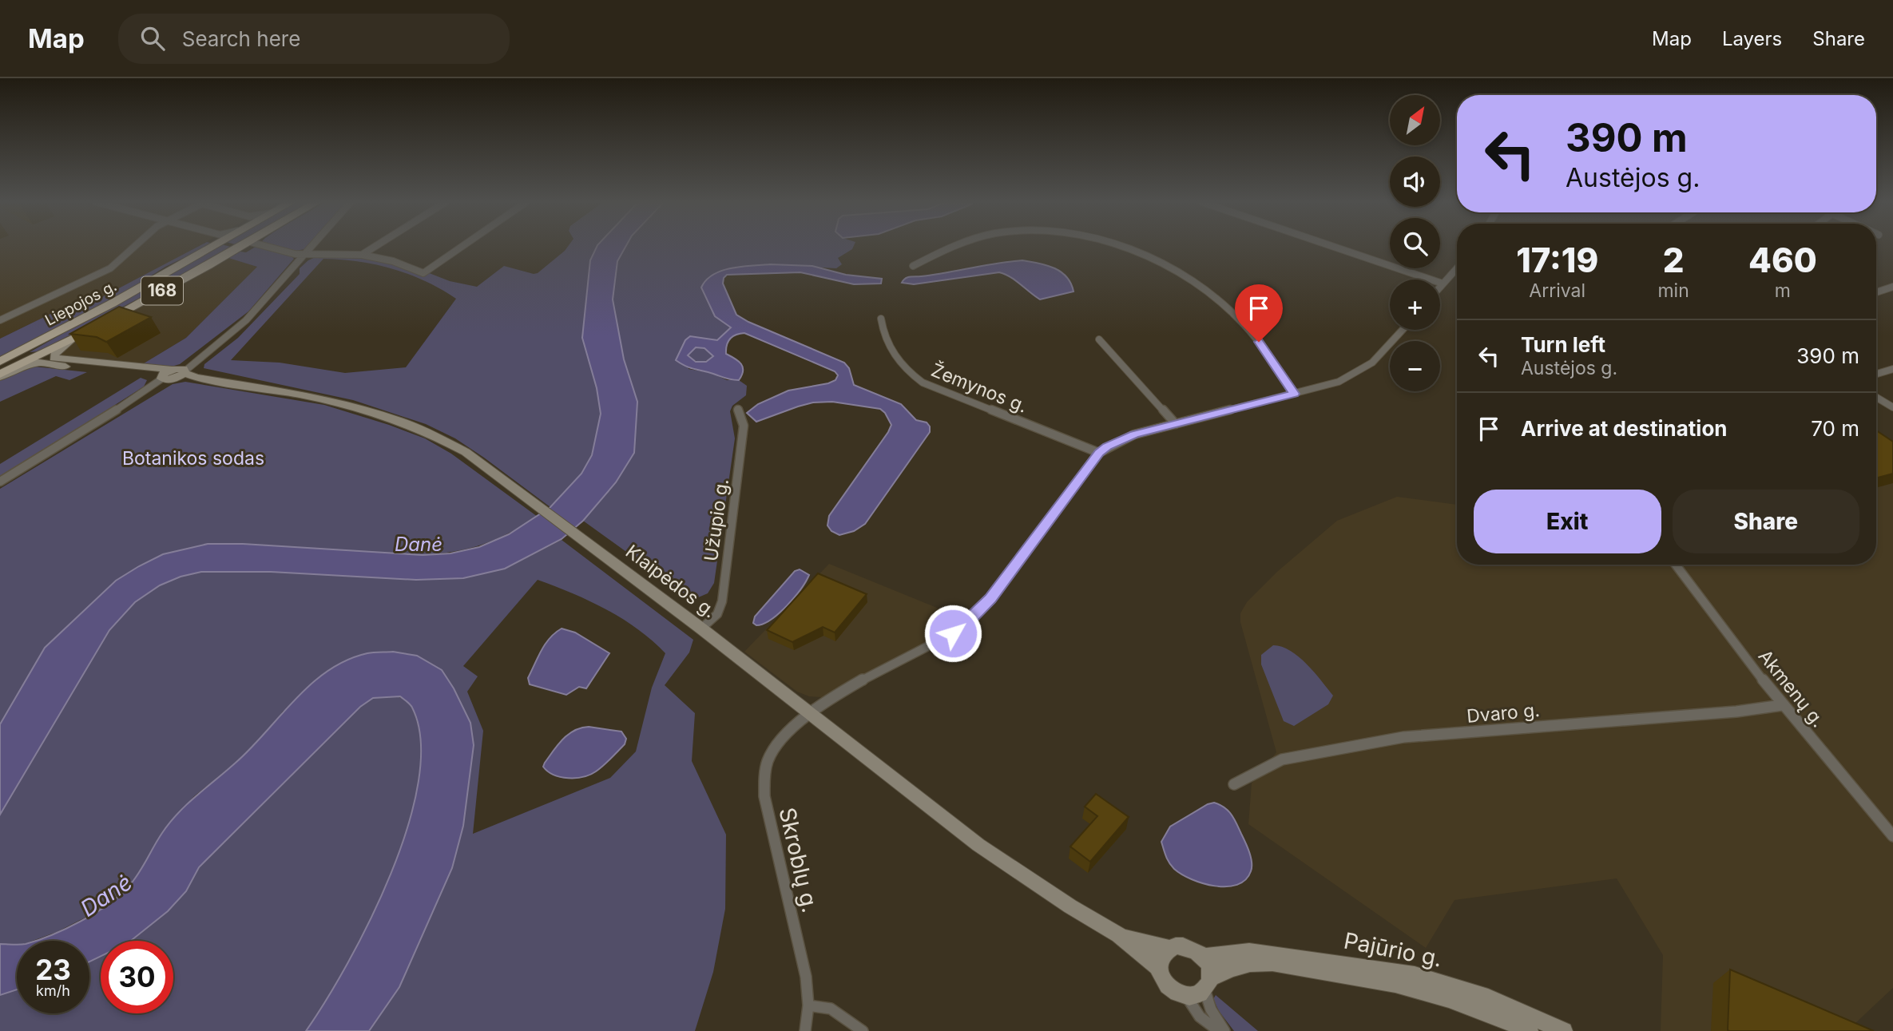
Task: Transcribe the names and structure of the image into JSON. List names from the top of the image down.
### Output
{
  "streets": {
    "main road": [
      "168",
      "Liepojos g.",
      "Klaipėdos g.",
      "Pajūrio g."
    ],
    "street": [
      "Žemynos g.",
      "Užupio g.",
      "Akmenų g.",
      "Dvaro g.",
      "Skroblų g."
    ]
  },
  "crossings": [
    ["Žemynos g.", "Skroblų g."],
    ["Užupio g.", "Klaipėdos g."],
    ["Klaipėdos g.", "Skroblų g."],
    ["Klaipėdos g.", "Pajūrio g."],
    ["Akmenų g.", "Dvaro g."]
  ],
  "water": ["Danė"],
  "parks": ["Botanikos sodas"],
  "north": "top right",
  "page": {
    "header": "Map",
    "search": "Search here",
    "nav": ["Map", "Layers", "Share"],
    "map_buttons": ["+", "−"],
    "turn": ["390 m", "Austėjos g."],
    "eta": [
      "17:19",
      "Arrival",
      "2",
      "min",
      "460",
      "m"
    ],
    "list": [
      {
        "name": "Turn left",
        "note": "Austėjos g.",
        "value": "390 m"
      },
      {
        "name": "Arrive at destination",
        "value": "70 m"
      }
    ],
    "buttons": ["Exit", "Share"],
    "speed": "23 km/h",
    "limit": "30"
  }
}
